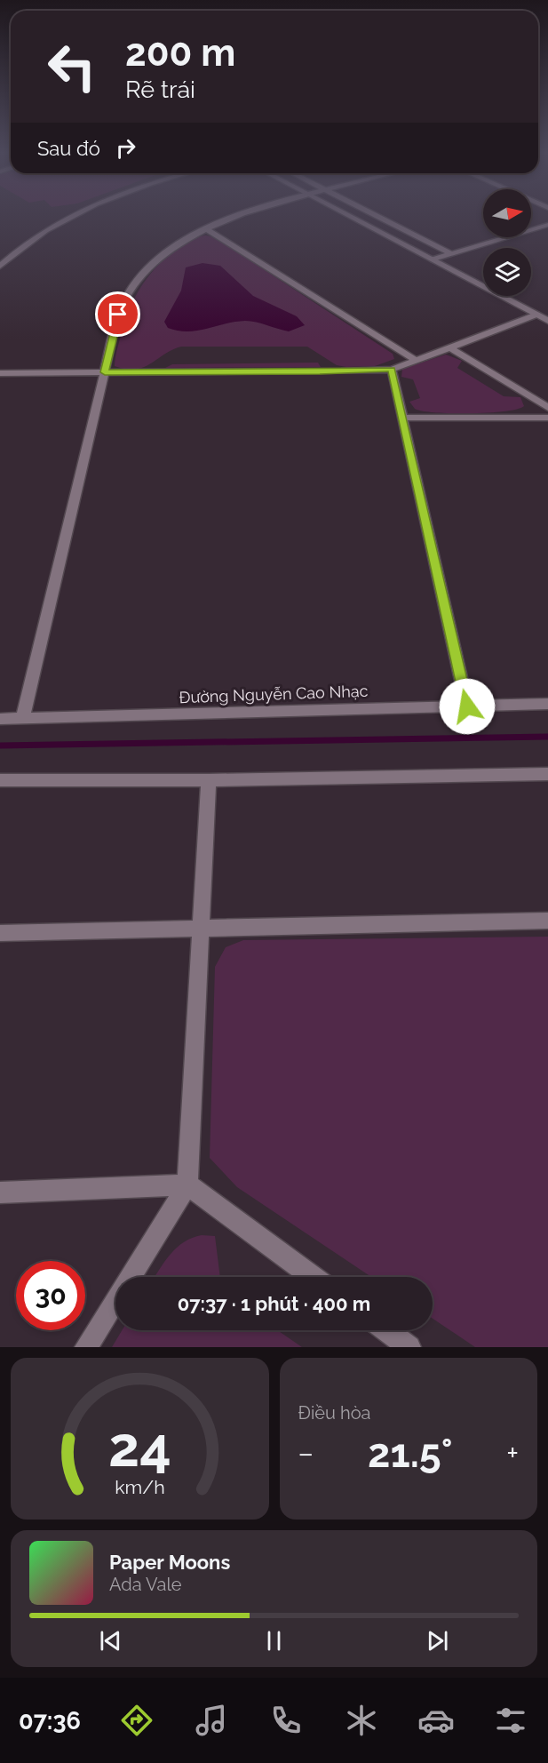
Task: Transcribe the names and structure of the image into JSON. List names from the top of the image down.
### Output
{
  "streets": {
    "street": ["Đường Nguyễn Cao Nhạc"]
  },
  "north": "right",
  "page": {
    "turn": ["200 m", "Rẽ trái"],
    "then": "Sau đó",
    "limit": "30",
    "trip": "07:37 · 1 phút · 400 m",
    "tile": "Điều hòa",
    "heat": ["−", "21.5°", "+"],
    "song": ["Paper Moons", "Ada Vale"],
    "tabs": "07:36",
    "gauge": ["24", "km/h"]
  }
}
